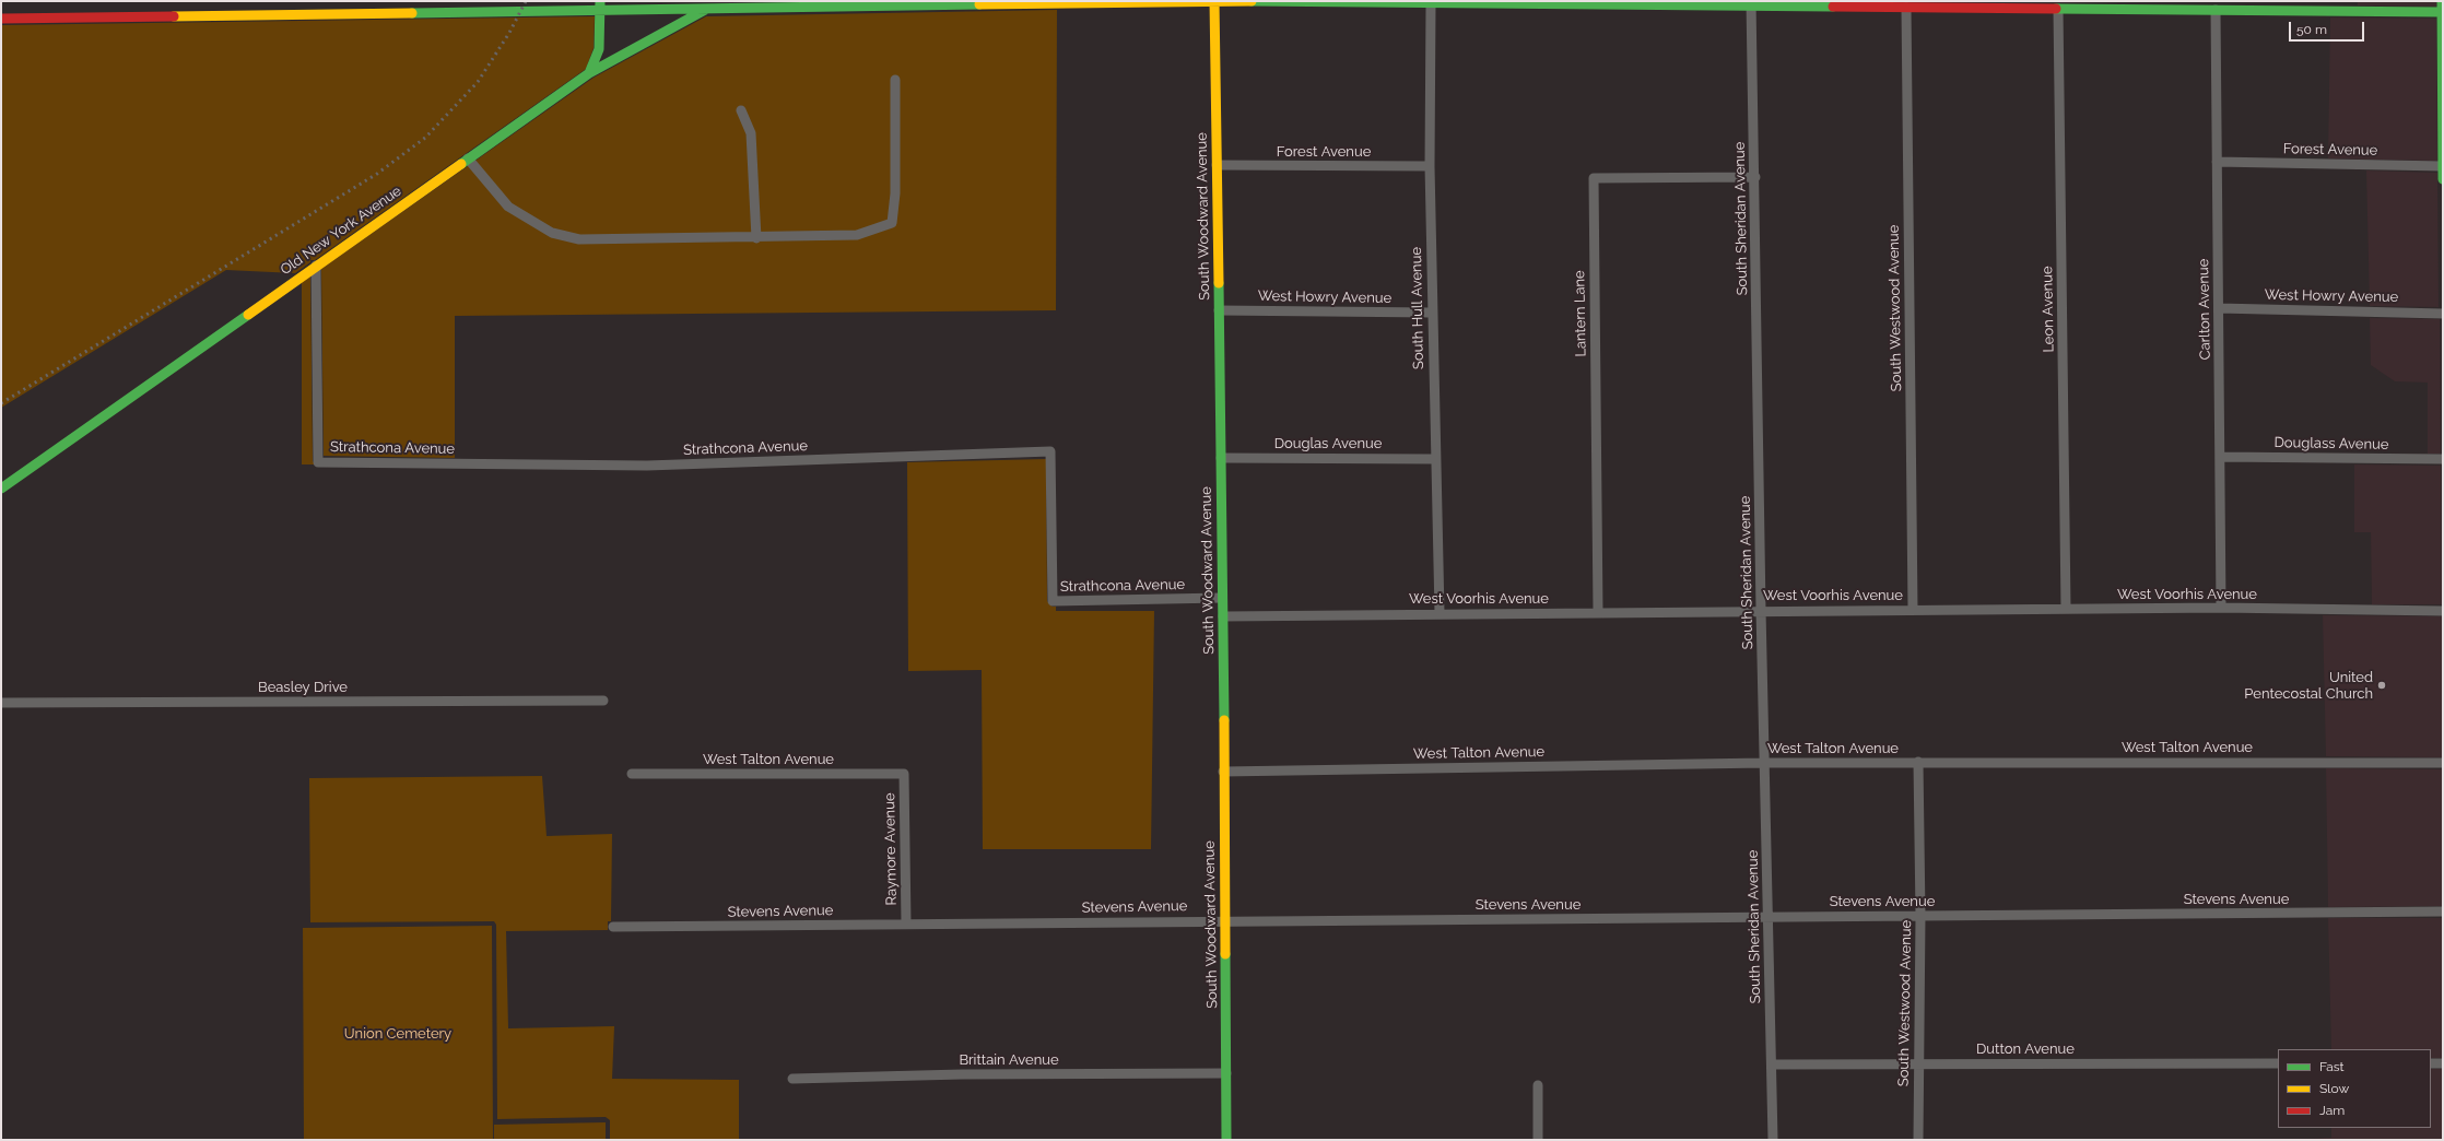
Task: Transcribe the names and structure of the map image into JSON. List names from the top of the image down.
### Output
{
  "streets": {
    "main road": ["South Woodward Avenue", "Old New York Avenue"],
    "street": [
      "Forest Avenue",
      "South Sheridan Avenue",
      "West Howry Avenue",
      "South Hull Avenue",
      "South Westwood Avenue",
      "Leon Avenue",
      "Carlton Avenue",
      "Lantern Lane",
      "Douglas Avenue",
      "Douglass Avenue",
      "Strathcona Avenue",
      "West Voorhis Avenue",
      "Beasley Drive",
      "West Talton Avenue",
      "Raymore Avenue",
      "Stevens Avenue",
      "Dutton Avenue",
      "Brittain Avenue"
    ]
  },
  "crossings": [
    ["Forest Avenue", "South Woodward Avenue"],
    ["Forest Avenue", "South Hull Avenue"],
    ["Forest Avenue", "Carlton Avenue"],
    ["South Woodward Avenue", "West Howry Avenue"],
    ["South Woodward Avenue", "Douglas Avenue"],
    ["South Woodward Avenue", "Strathcona Avenue"],
    ["South Woodward Avenue", "West Voorhis Avenue"],
    ["South Woodward Avenue", "West Talton Avenue"],
    ["South Woodward Avenue", "Stevens Avenue"],
    ["South Woodward Avenue", "Brittain Avenue"],
    ["South Sheridan Avenue", "Lantern Lane"],
    ["South Sheridan Avenue", "West Voorhis Avenue"],
    ["South Sheridan Avenue", "West Talton Avenue"],
    ["South Sheridan Avenue", "Stevens Avenue"],
    ["South Sheridan Avenue", "Dutton Avenue"],
    ["Old New York Avenue", "Strathcona Avenue"],
    ["West Howry Avenue", "South Hull Avenue"],
    ["West Howry Avenue", "Carlton Avenue"],
    ["South Hull Avenue", "Douglas Avenue"],
    ["South Hull Avenue", "West Voorhis Avenue"],
    ["South Westwood Avenue", "West Voorhis Avenue"],
    ["South Westwood Avenue", "West Talton Avenue"],
    ["South Westwood Avenue", "Stevens Avenue"],
    ["South Westwood Avenue", "Dutton Avenue"],
    ["Leon Avenue", "West Voorhis Avenue"],
    ["Carlton Avenue", "Douglass Avenue"],
    ["Carlton Avenue", "West Voorhis Avenue"],
    ["Lantern Lane", "West Voorhis Avenue"],
    ["West Talton Avenue", "Raymore Avenue"],
    ["Raymore Avenue", "Stevens Avenue"]
  ],
  "parks": ["Union Cemetery"],
  "places": ["United Pentecostal Church"],
  "legend": ["Fast", "Slow", "Jam"],
  "scale_bar": "50 m"
}
